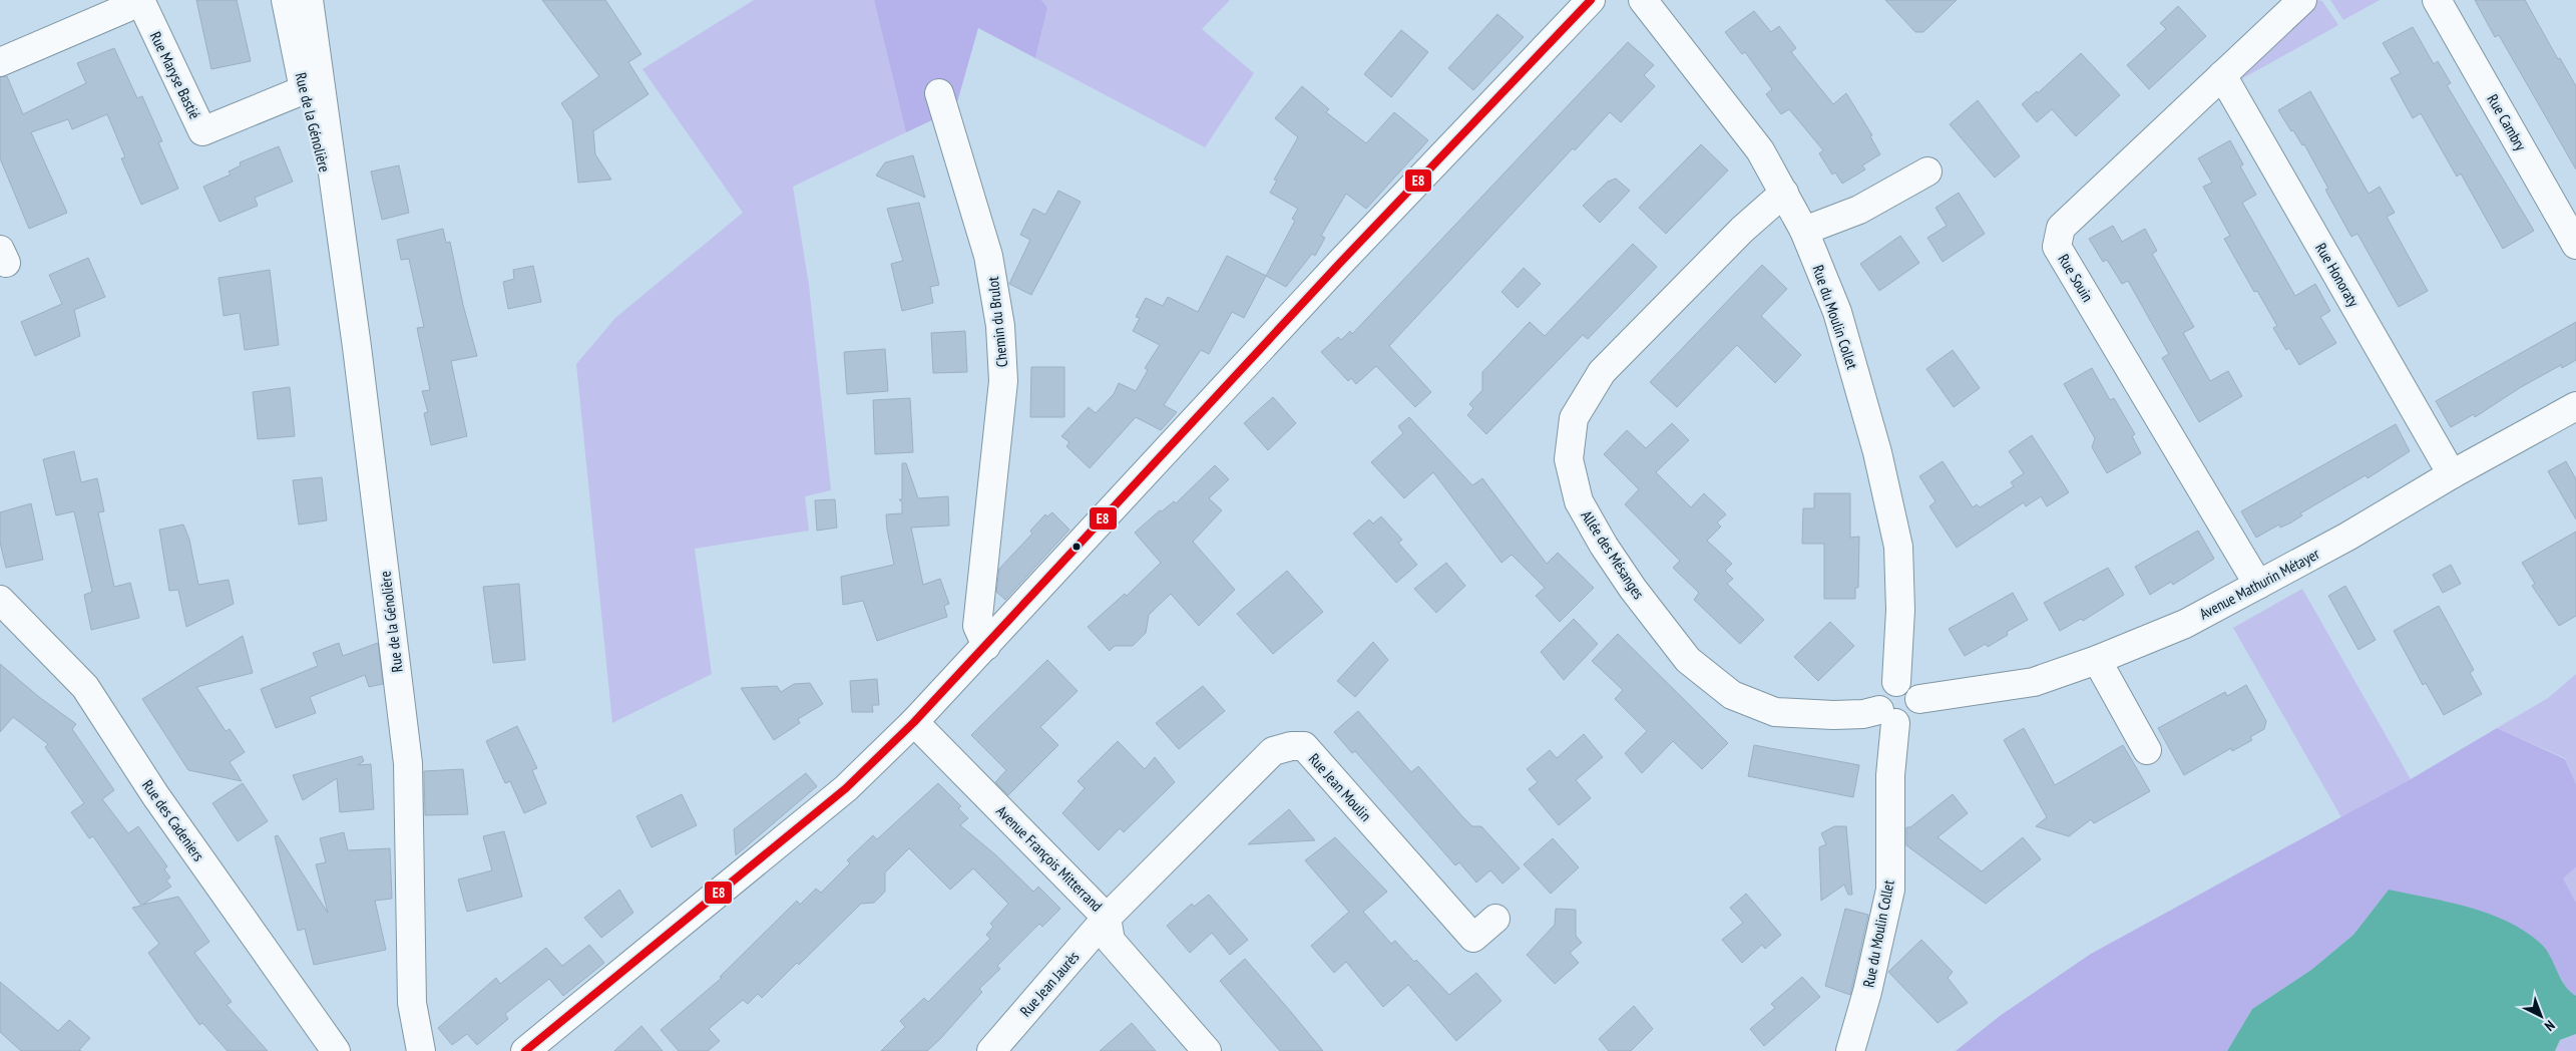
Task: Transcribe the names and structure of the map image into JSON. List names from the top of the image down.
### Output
{
  "streets": {
    "street": [
      "Rue Maryse Bastié",
      "Rue de la Génolière",
      "Rue Cambry",
      "Rue Honoraty",
      "Rue Souin",
      "Rue du Moulin Collet",
      "Chemin du Brulot",
      "Allée des Mésanges",
      "Avenue Mathurin Métayer",
      "Rue Jean Moulin",
      "Rue des Cadeniers",
      "Avenue François Mitterrand",
      "Rue Jean Jaurès"
    ]
  },
  "crossings": [
    ["Rue Maryse Bastié", "Rue de la Génolière"],
    ["Rue Honoraty", "Rue Souin"],
    ["Rue Honoraty", "Avenue Mathurin Métayer"],
    ["Rue Souin", "Avenue Mathurin Métayer"],
    ["Rue du Moulin Collet", "Allée des Mésanges"],
    ["Rue du Moulin Collet", "Avenue Mathurin Métayer"],
    ["Allée des Mésanges", "Avenue Mathurin Métayer"],
    ["Rue Jean Moulin", "Avenue François Mitterrand"],
    ["Rue Jean Moulin", "Rue Jean Jaurès"],
    ["Avenue François Mitterrand", "Rue Jean Jaurès"]
  ],
  "lines": ["transit line E8"],
  "north": "bottom right"
}
